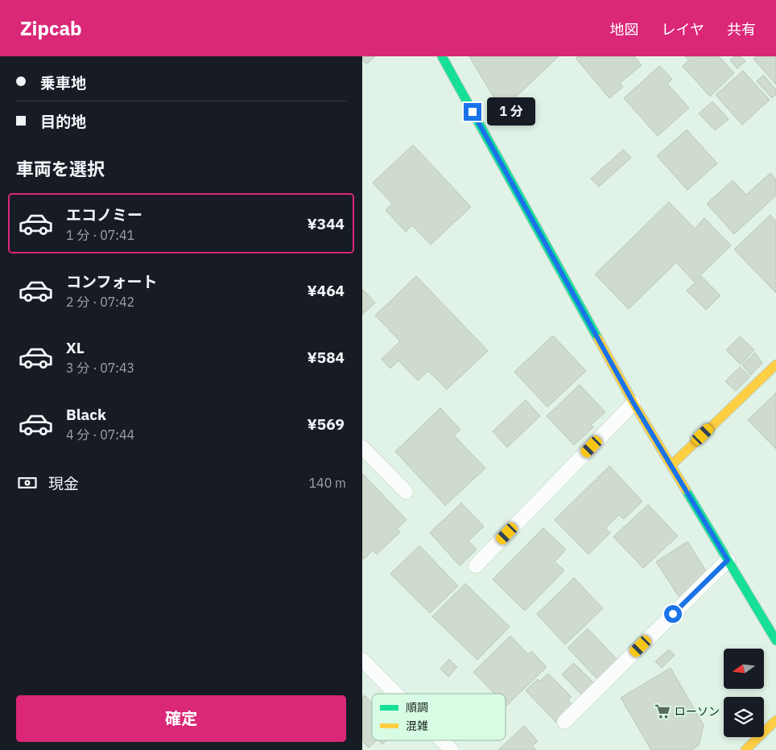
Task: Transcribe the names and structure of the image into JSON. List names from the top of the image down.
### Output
{
  "places": {
    "supermarket": ["ローソン"]
  },
  "legend": ["順調", "混雑"],
  "north": "left",
  "page": {
    "header": "Zipcab",
    "nav": ["地図", "レイヤ", "共有"],
    "banner": ["乗車地", "目的地"],
    "bubble": "1 分",
    "heading": "車両を選択",
    "list": [
      {
        "name": "エコノミー",
        "note": "1 分 · 07:41",
        "value": "¥344"
      },
      {
        "name": "コンフォート",
        "note": "2 分 · 07:42",
        "value": "¥464"
      },
      {
        "name": "XL",
        "note": "3 分 · 07:43",
        "value": "¥584"
      },
      {
        "name": "Black",
        "note": "4 分 · 07:44",
        "value": "¥569"
      }
    ],
    "pay": ["現金", "140 m"],
    "buttons": "確定"
  }
}
